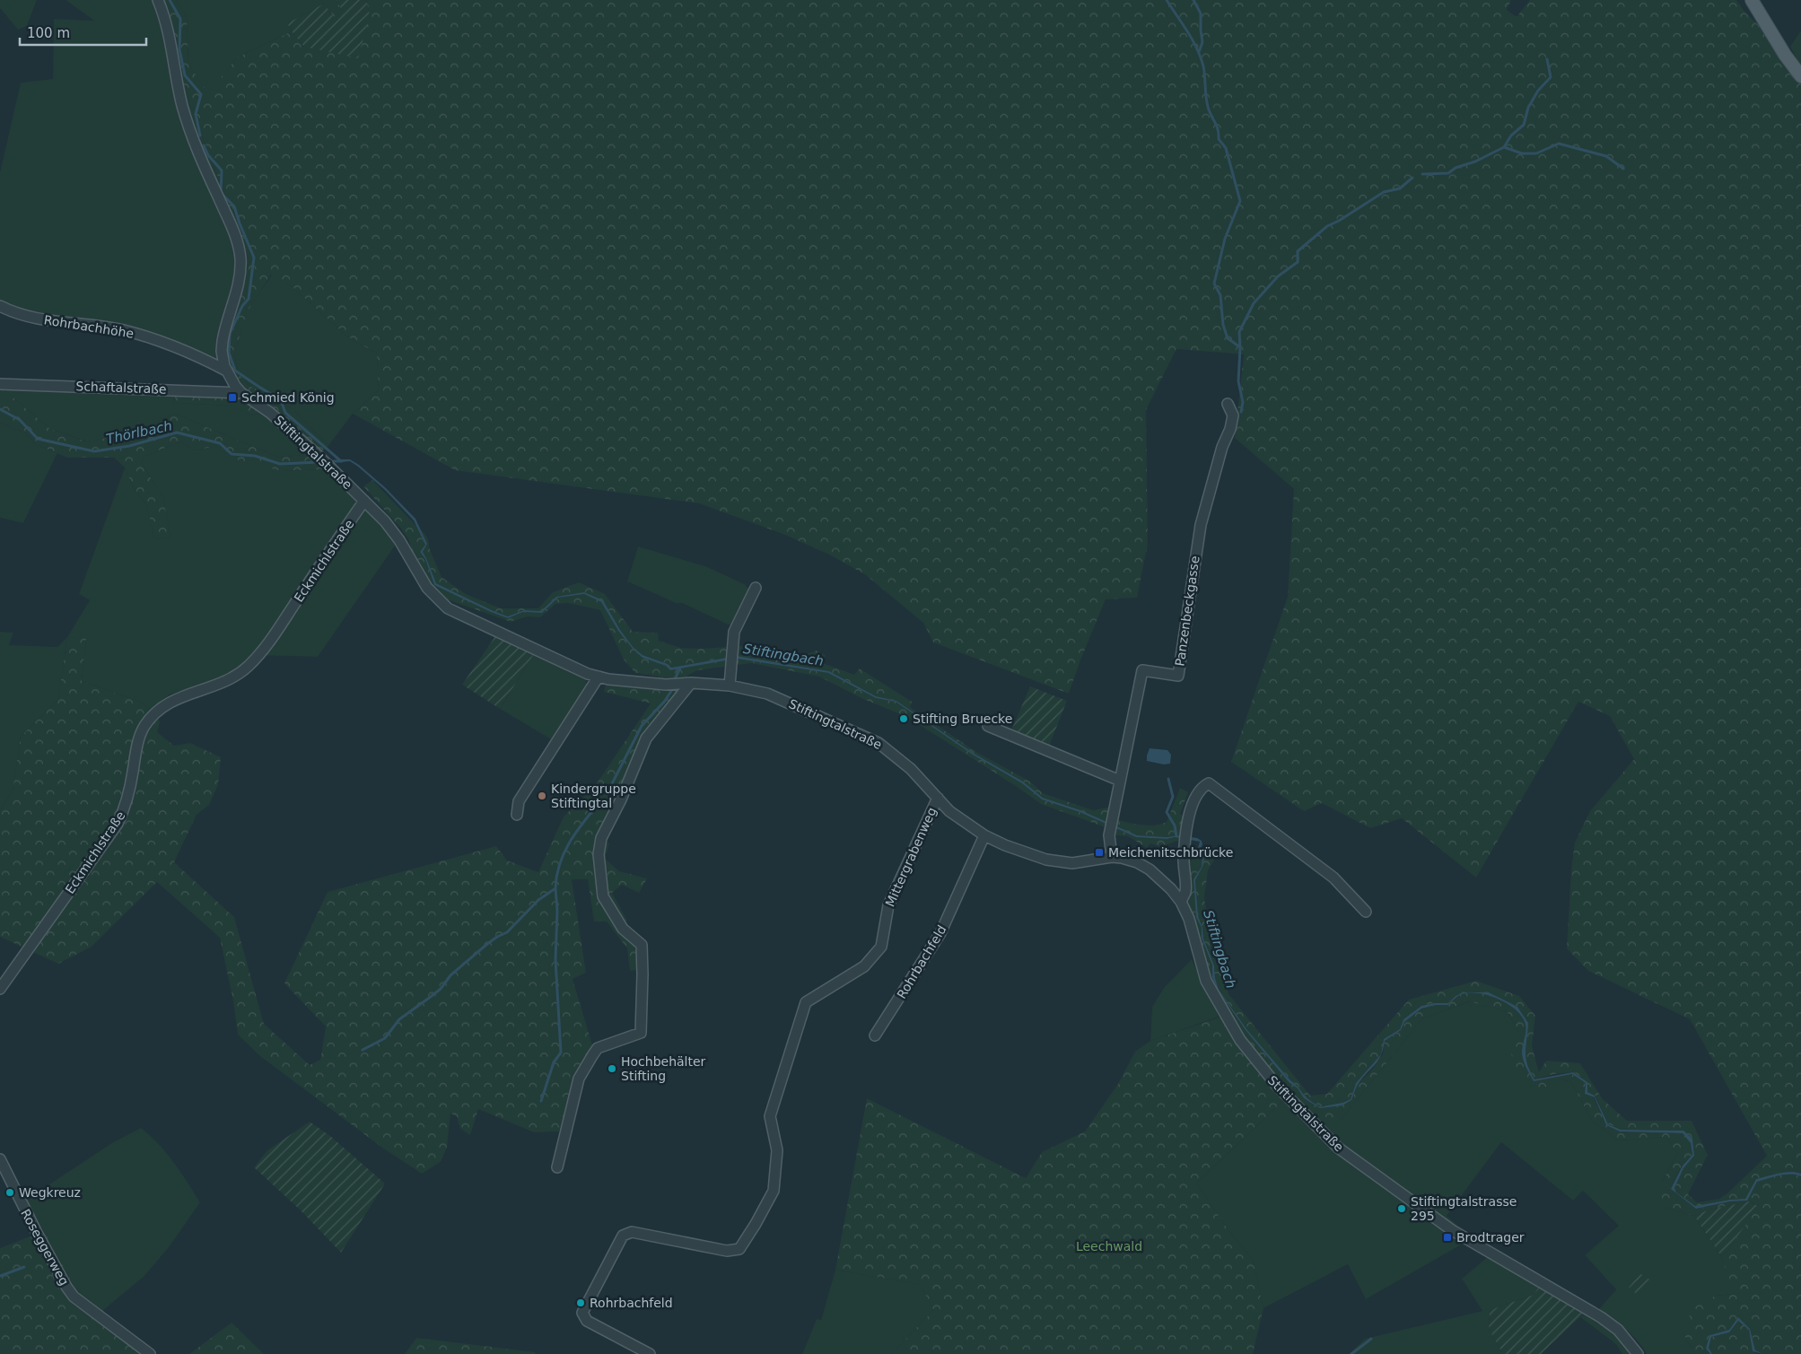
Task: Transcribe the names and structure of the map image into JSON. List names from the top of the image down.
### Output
{
  "streets": {
    "street": [
      "Rohrbachhöhe",
      "Schaftalstraße",
      "Stiftingtalstraße",
      "Eckmichlstraße",
      "Panzenbeckgasse",
      "Mittergrabenweg",
      "Rohrbachfeld",
      "Roseggerweg"
    ]
  },
  "crossings": [
    ["Rohrbachhöhe", "Stiftingtalstraße"],
    ["Schaftalstraße", "Stiftingtalstraße"],
    ["Stiftingtalstraße", "Eckmichlstraße"],
    ["Stiftingtalstraße", "Panzenbeckgasse"],
    ["Stiftingtalstraße", "Mittergrabenweg"],
    ["Stiftingtalstraße", "Rohrbachfeld"]
  ],
  "water": ["Thörlbach", "Stiftingbach"],
  "parks": ["Leechwald"],
  "places": {
    "transit": ["Schmied König", "Meichenitschbrücke", "Brodtrager"],
    "other": [
      "Stifting Bruecke",
      "Kindergruppe Stiftingtal",
      "Hochbehälter Stifting",
      "Wegkreuz",
      "Stiftingtalstrasse 295",
      "Rohrbachfeld"
    ]
  },
  "scale_bar": "100 m"
}
